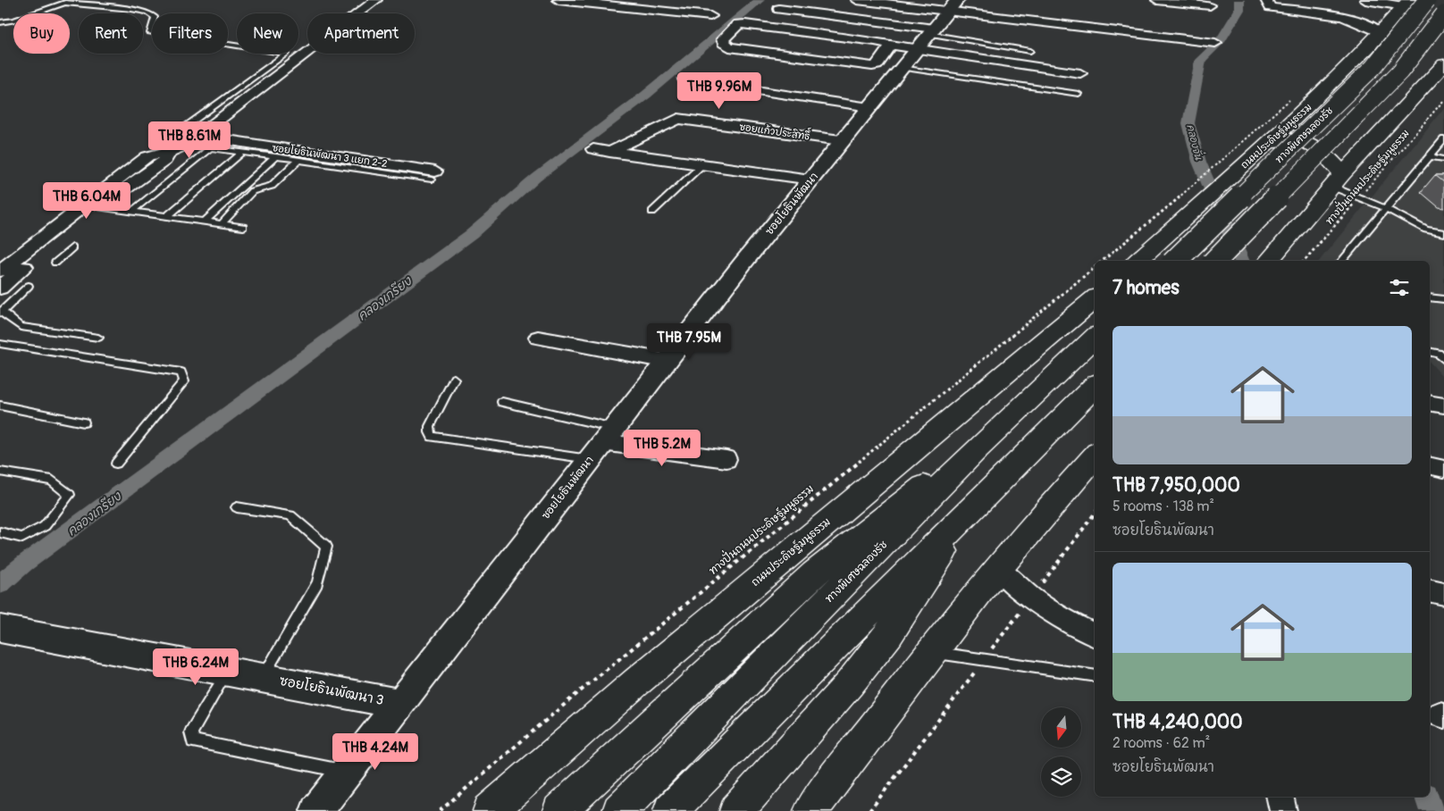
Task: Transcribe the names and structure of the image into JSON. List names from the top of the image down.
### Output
{
  "streets": {
    "main road": ["ทางพิเศษฉลองรัช", "ถนนประดิษฐ์มนูธรรม"],
    "street": [
      "ซอยแก้วประสิทธื์",
      "ซอยโยธินพัฒนา 3 แยก 2-2",
      "ซอยโยธินพัฒนา",
      "ซอยโยธินพัฒนา 3"
    ],
    "path": ["ทางปั่นถนนประดิษฐ์มนูธรรม"]
  },
  "crossings": [
    ["ซอยแก้วประสิทธื์", "ซอยโยธินพัฒนา"],
    ["ซอยโยธินพัฒนา", "ซอยโยธินพัฒนา 3"]
  ],
  "water": ["คลองจั่น", "คลองเกรียง"],
  "north": "bottom",
  "page": {
    "chip": [
      "Buy",
      "Rent",
      "Filters",
      "New",
      "Apartment"
    ],
    "price": [
      "THB 9.96M",
      "THB 8.61M",
      "THB 6.04M",
      "THB 7.95M",
      "THB 5.2M",
      "THB 6.24M",
      "THB 4.24M"
    ],
    "heading": "7 homes",
    "list": [
      {
        "name": "THB 7,950,000",
        "note": "5 rooms · 138 m² · ซอยโยธินพัฒนา"
      },
      {
        "name": "THB 4,240,000",
        "note": "2 rooms · 62 m² · ซอยโยธินพัฒนา"
      }
    ]
  }
}
